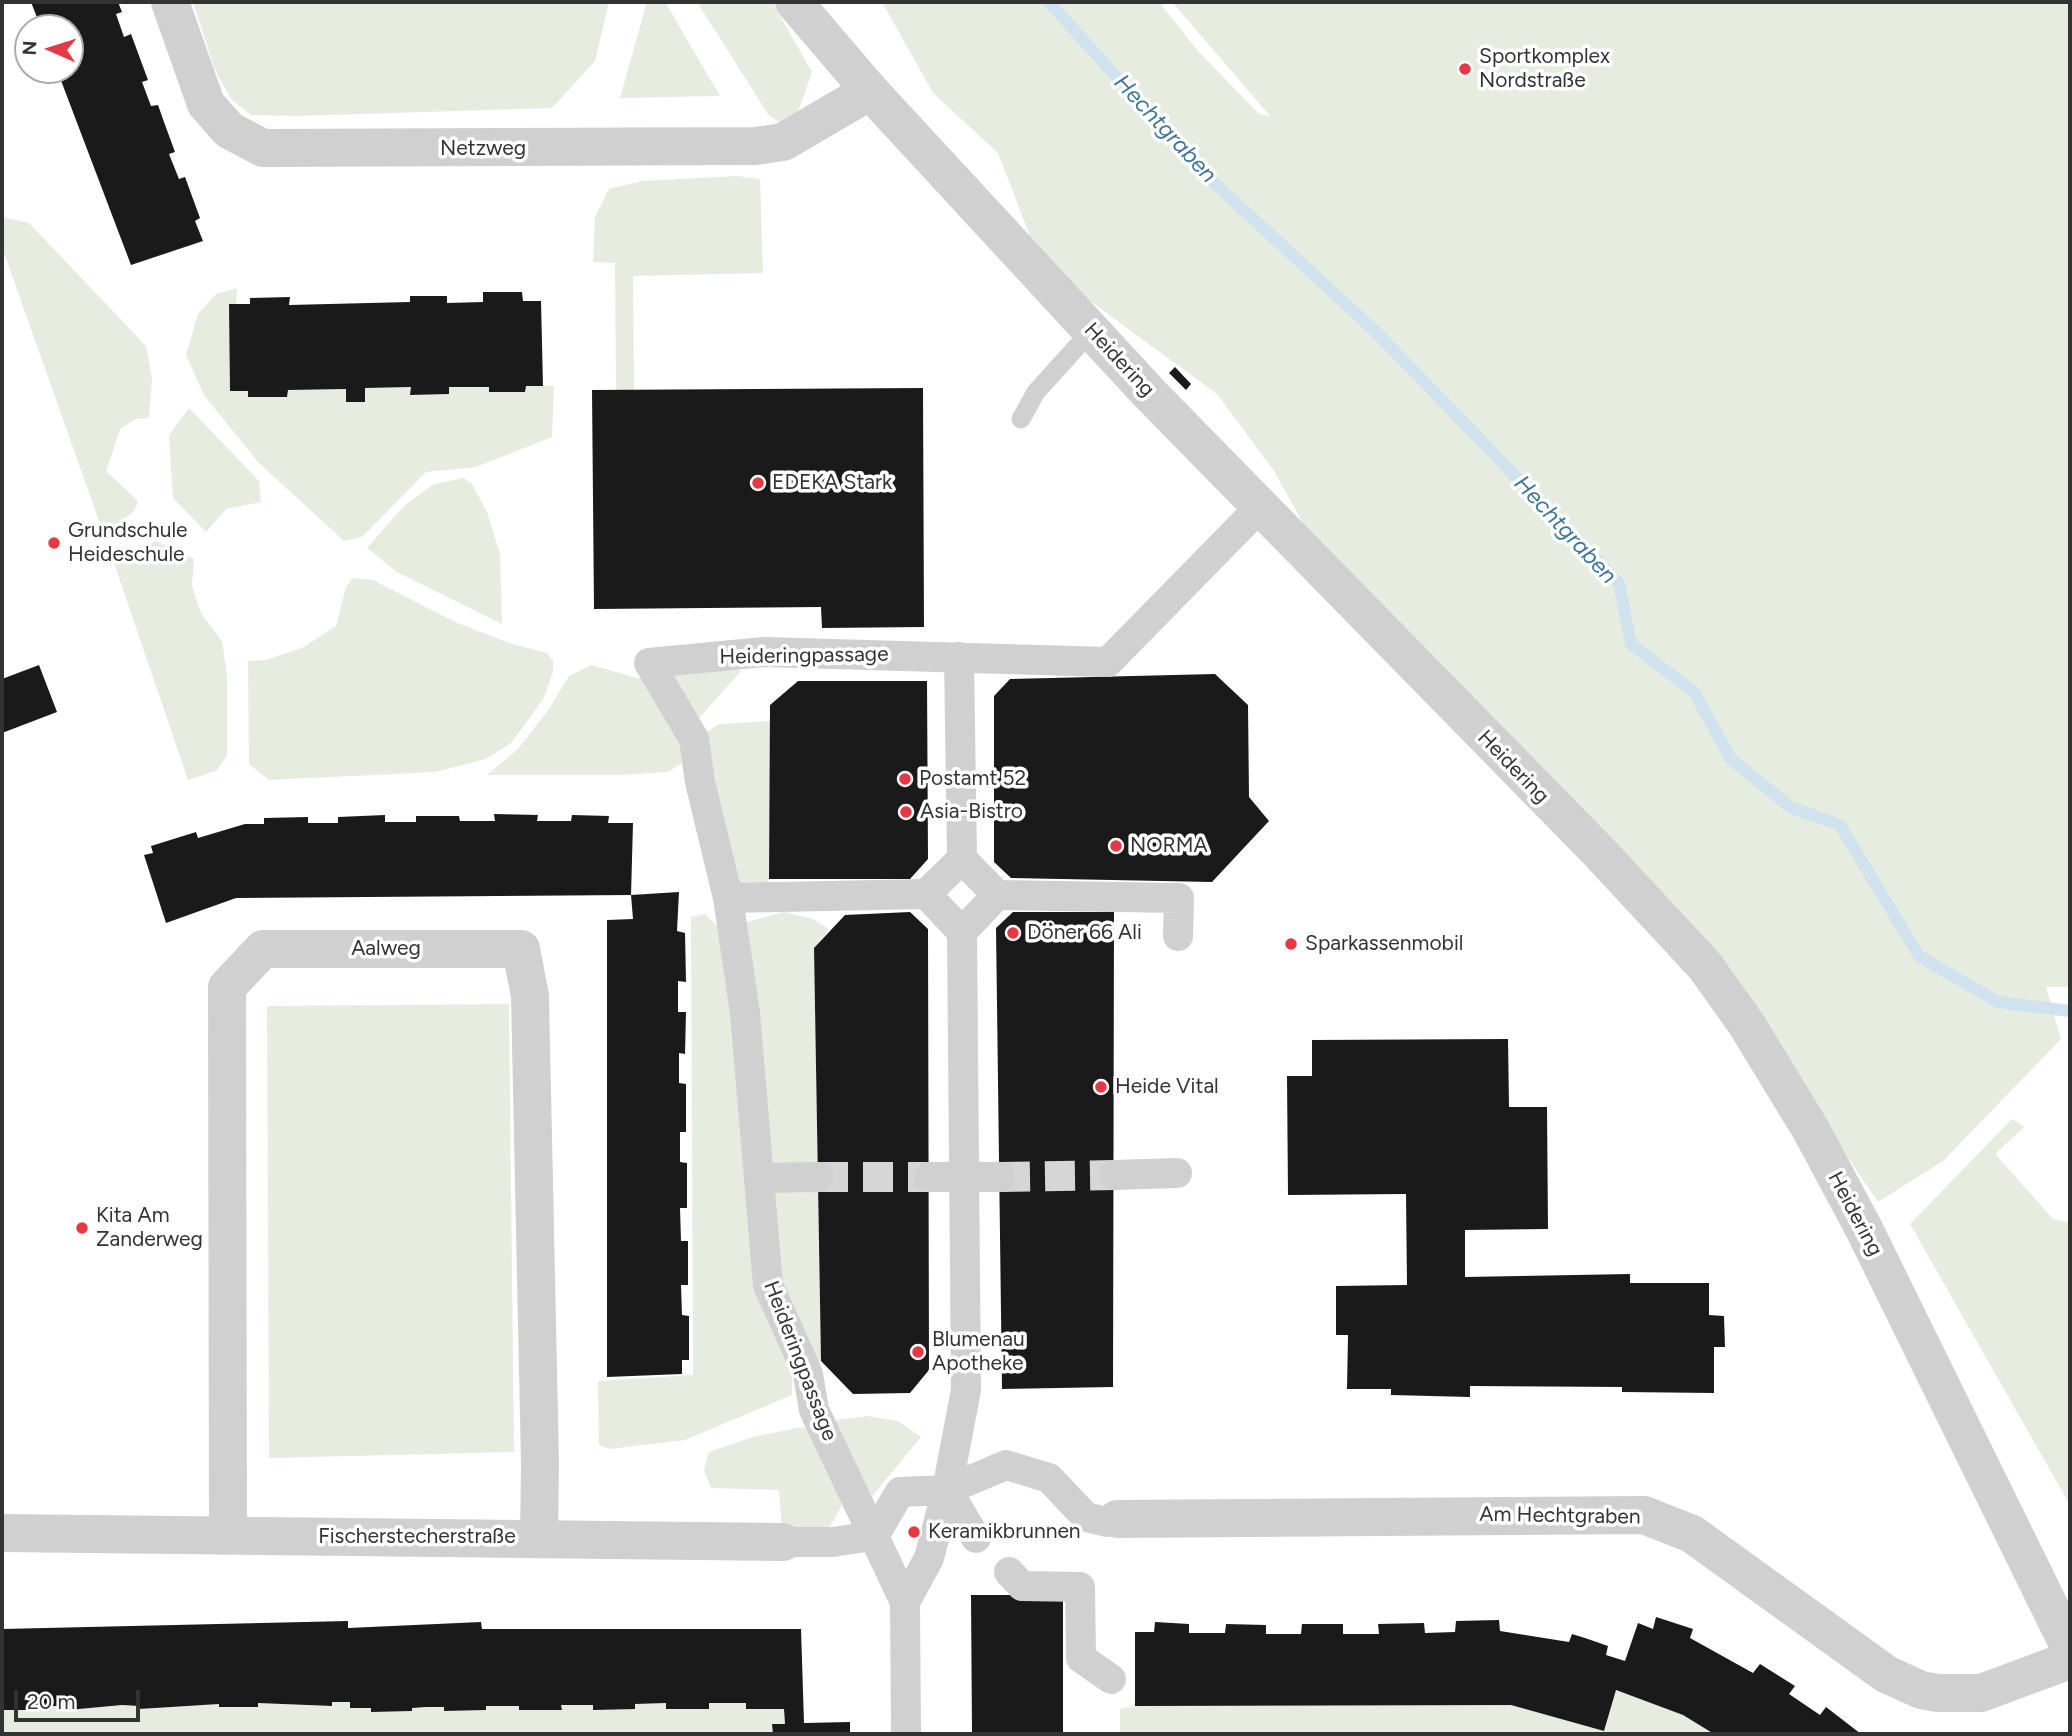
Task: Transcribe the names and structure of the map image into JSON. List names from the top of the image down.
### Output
{
  "streets": {
    "street": [
      "Netzweg",
      "Heidering",
      "Heideringpassage",
      "Aalweg",
      "Am Hechtgraben",
      "Fischerstecherstraße"
    ]
  },
  "crossings": [
    ["Netzweg", "Heidering"],
    ["Heidering", "Heideringpassage"],
    ["Heideringpassage", "Fischerstecherstraße"],
    ["Aalweg", "Fischerstecherstraße"]
  ],
  "water": ["Hechtgraben"],
  "places": [
    "Sportkomplex Nordstraße",
    "EDEKA Stark",
    "Grundschule Heideschule",
    "Postamt 52",
    "Asia-Bistro",
    "NORMA",
    "Döner 66 Ali",
    "Sparkassenmobil",
    "Heide Vital",
    "Kita Am Zanderweg",
    "Blumenau Apotheke",
    "Keramikbrunnen"
  ],
  "scale_bar": "20 m",
  "north": "left"
}
